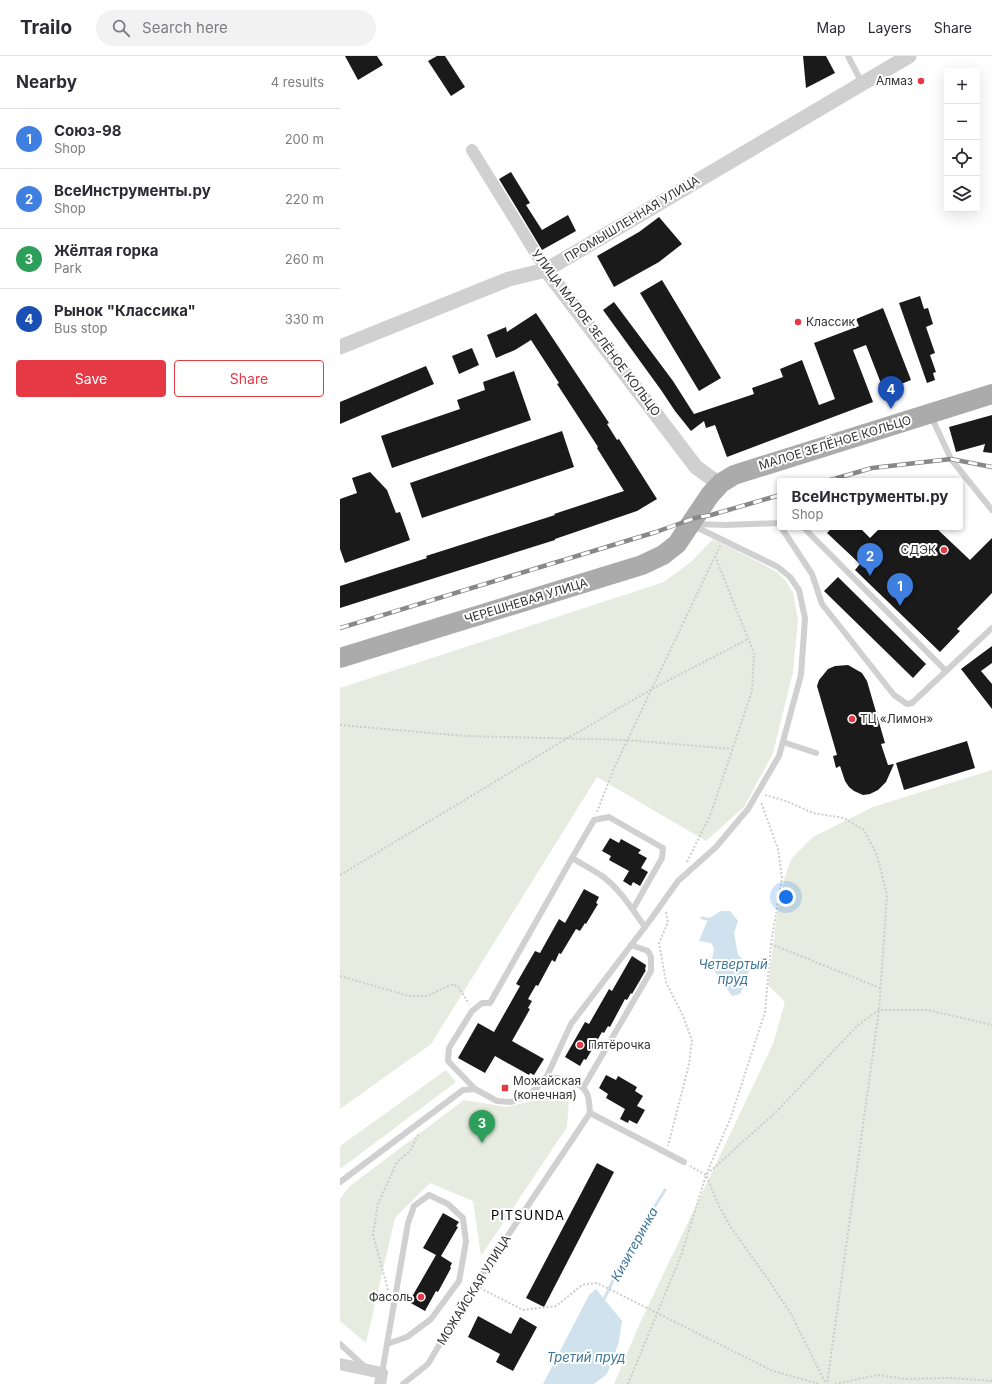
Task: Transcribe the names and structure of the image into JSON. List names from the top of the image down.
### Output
{
  "streets": {
    "main road": ["МАЛОЕ ЗЕЛЁНОЕ КОЛЬЦО", "ЧЕРЕШНЕВАЯ УЛИЦА"],
    "street": ["ПРОМЫШЛЕННАЯ УЛИЦА", "УЛИЦА МАЛОЕ ЗЕЛЁНОЕ КОЛЬЦО"],
    "lane": ["МОЖАЙСКАЯ УЛИЦА"]
  },
  "crossings": [
    ["ПРОМЫШЛЕННАЯ УЛИЦА", "УЛИЦА МАЛОЕ ЗЕЛЁНОЕ КОЛЬЦО"],
    ["УЛИЦА МАЛОЕ ЗЕЛЁНОЕ КОЛЬЦО", "МАЛОЕ ЗЕЛЁНОЕ КОЛЬЦО"],
    ["МАЛОЕ ЗЕЛЁНОЕ КОЛЬЦО", "ЧЕРЕШНЕВАЯ УЛИЦА"]
  ],
  "districts": ["PITSUNDA"],
  "water": ["Четвертый пруд", "Кизитеринка", "Третий пруд"],
  "places": {
    "other": [
      "Алмаз",
      "Классик",
      "СДЭК",
      "ТЦ «Лимон»",
      "Пятёрочка",
      "Фасоль"
    ],
    "transit": ["Можайская (конечная)"]
  },
  "page": {
    "header": "Trailo",
    "search": "Search here",
    "nav": ["Map", "Layers", "Share"],
    "heading": ["Nearby", "4 results"],
    "map_buttons": ["+", "−"],
    "list": [
      {
        "mark": "1",
        "name": "Союз-98",
        "note": "Shop",
        "value": "200 m"
      },
      {
        "mark": "2",
        "name": "ВсеИнструменты.ру",
        "note": "Shop",
        "value": "220 m"
      },
      {
        "mark": "3",
        "name": "Жёлтая горка",
        "note": "Park",
        "value": "260 m"
      },
      {
        "mark": "4",
        "name": "Рынок \"Классика\"",
        "note": "Bus stop",
        "value": "330 m"
      }
    ],
    "buttons": ["Save", "Share"],
    "pins": [
      "4",
      "2",
      "1",
      "3"
    ],
    "popup": ["ВсеИнструменты.ру", "Shop"]
  }
}
